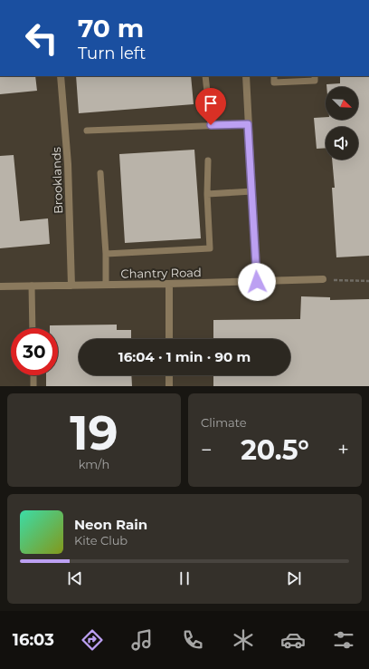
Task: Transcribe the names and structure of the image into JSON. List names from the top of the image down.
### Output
{
  "streets": {
    "street": ["Brooklands", "Chantry Road"]
  },
  "crossings": [
    ["Brooklands", "Chantry Road"]
  ],
  "north": "bottom right",
  "page": {
    "turn": ["70 m", "Turn left"],
    "limit": "30",
    "trip": "16:04 · 1 min · 90 m",
    "tile": [
      ["19", "km/h"],
      "Climate"
    ],
    "heat": ["−", "20.5°", "+"],
    "song": ["Neon Rain", "Kite Club"],
    "tabs": "16:03"
  }
}
